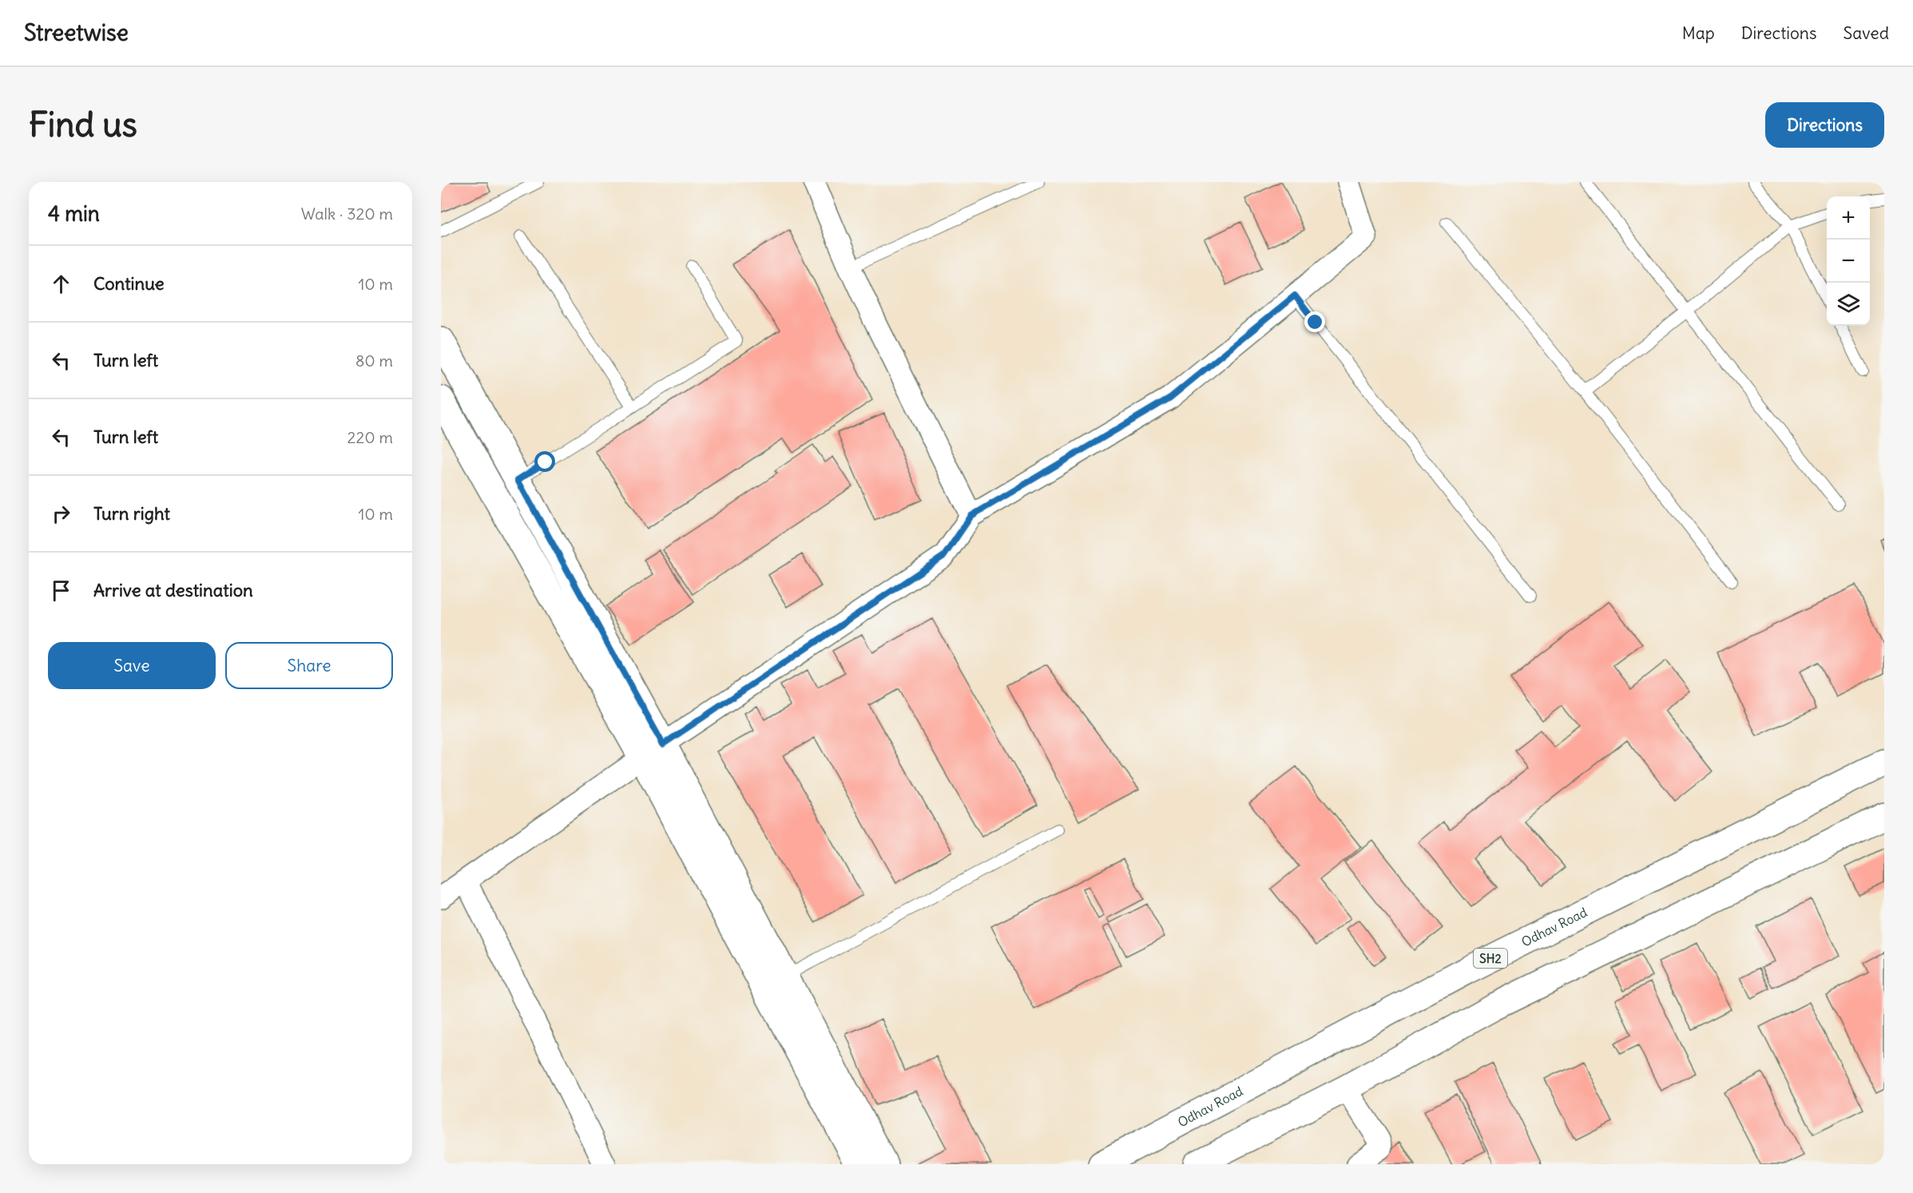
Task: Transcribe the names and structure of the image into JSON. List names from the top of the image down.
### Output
{
  "streets": {
    "street": ["Odhav Road", "SH2"]
  },
  "page": {
    "header": "Streetwise",
    "nav": ["Map", "Directions", "Saved"],
    "buttons": [
      "Directions",
      ["Save", "Share"]
    ],
    "title": "Find us",
    "heading": ["4 min", "Walk · 320 m"],
    "map_buttons": ["+", "−"],
    "list": [
      ["Continue", "10 m"],
      ["Turn left", "80 m"],
      ["Turn left", "220 m"],
      ["Turn right", "10 m"],
      "Arrive at destination"
    ]
  }
}
